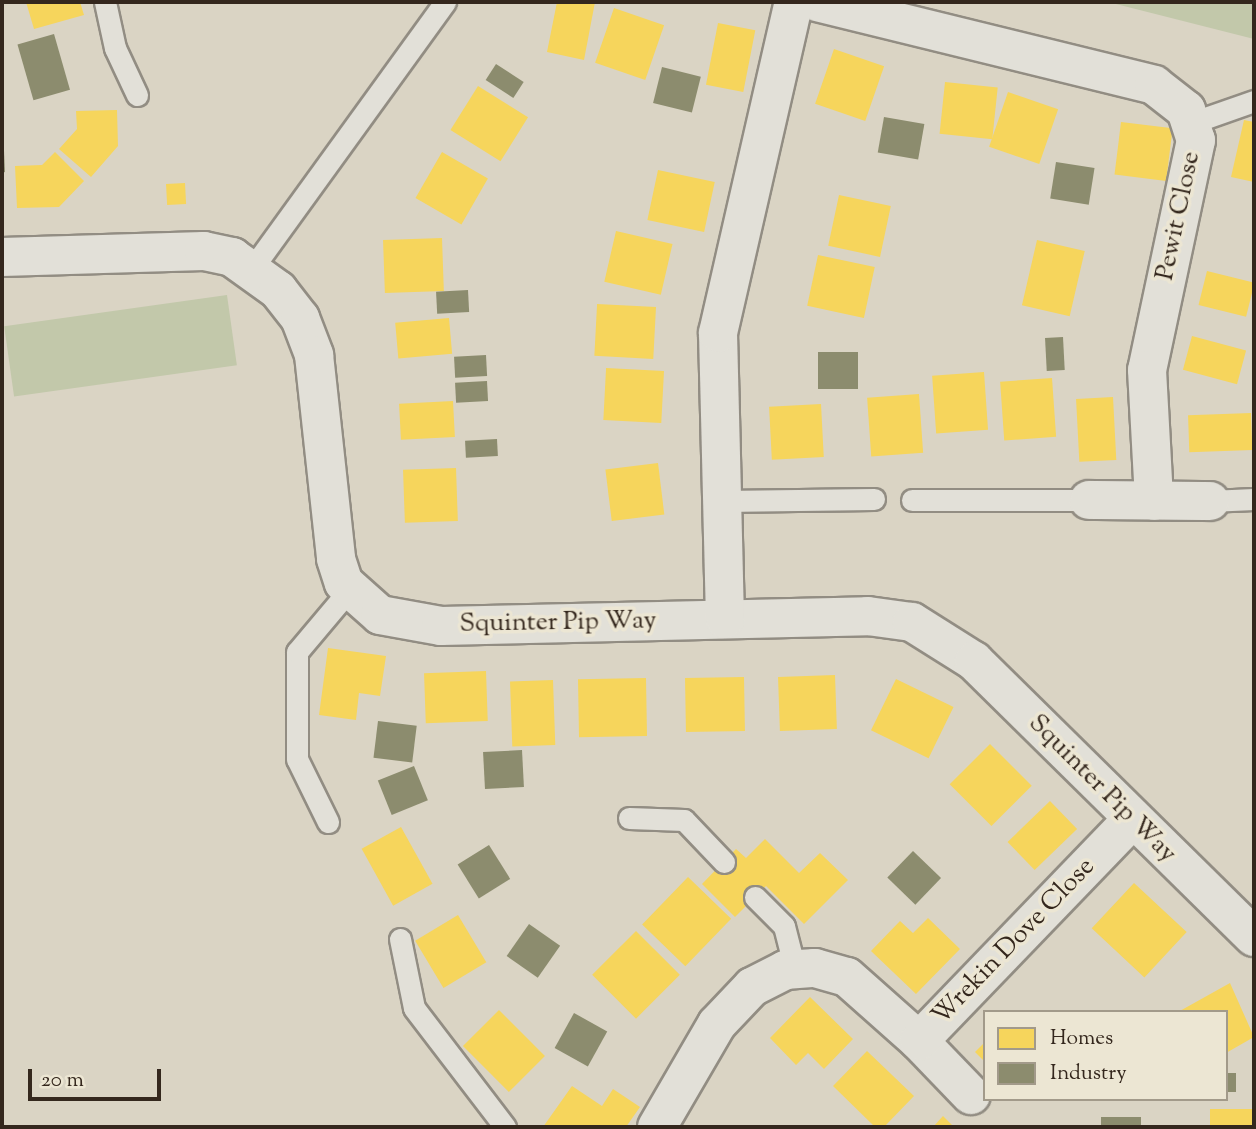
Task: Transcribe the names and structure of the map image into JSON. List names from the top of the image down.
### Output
{
  "streets": {
    "street": ["Pewit Close", "Squinter Pip Way", "Wrekin Dove Close"]
  },
  "crossings": [
    ["Squinter Pip Way", "Wrekin Dove Close"]
  ],
  "legend": ["Homes", "Industry"],
  "scale_bar": "20 m"
}
